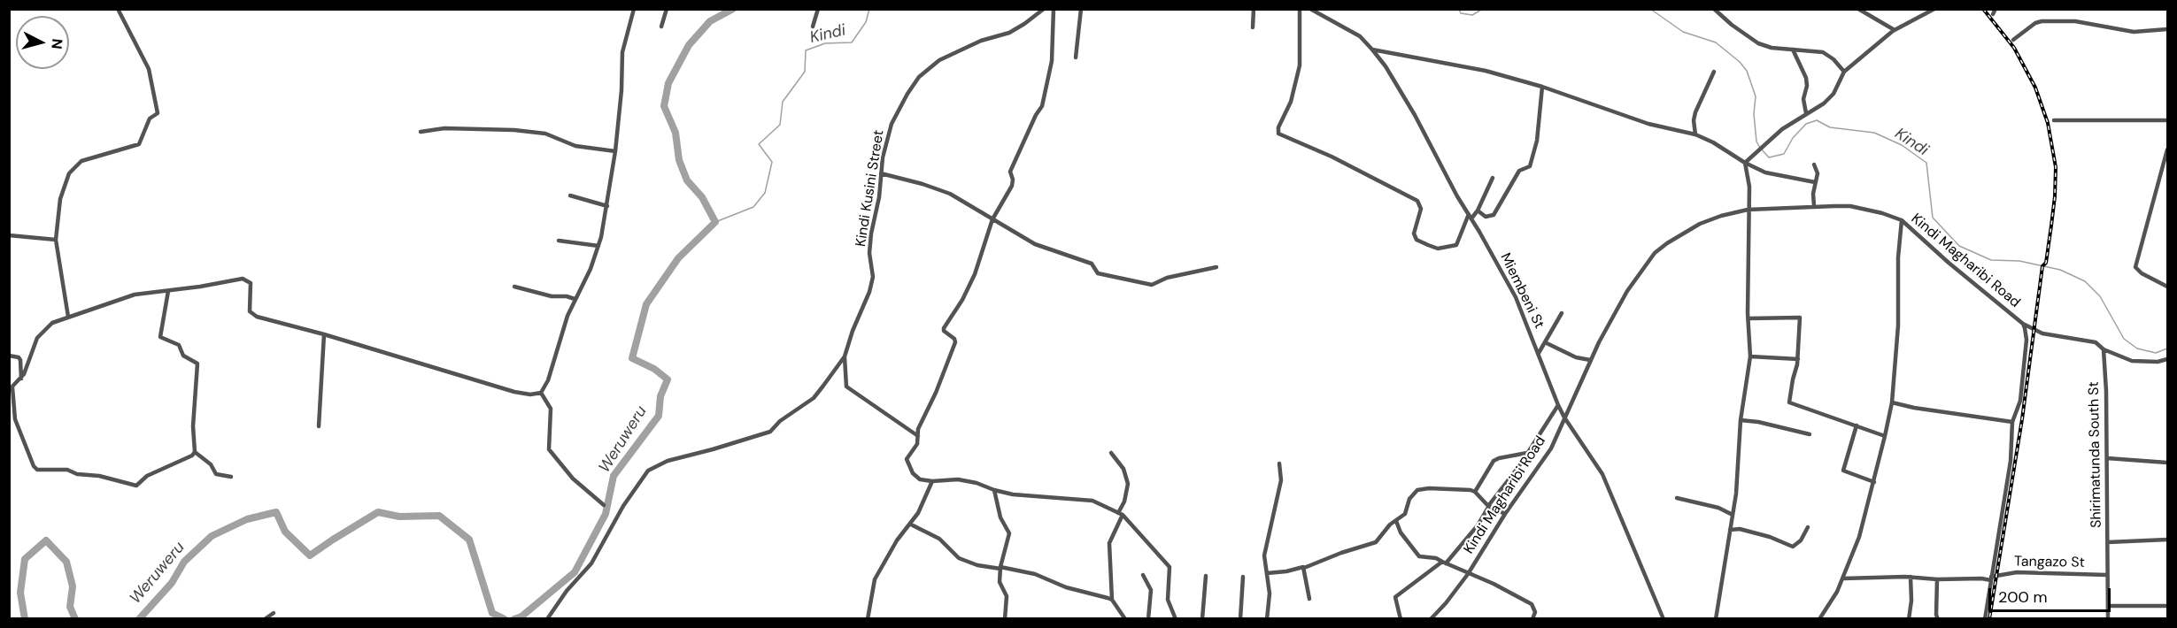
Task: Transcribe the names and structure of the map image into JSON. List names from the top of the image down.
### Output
{
  "streets": {
    "street": [
      "Kindi Kusini Street",
      "Kindi Magharibi Road",
      "Miembeni St",
      "Shirimatunda South St",
      "Tangazo St"
    ]
  },
  "crossings": [
    ["Kindi Magharibi Road", "Miembeni St"],
    ["Kindi Magharibi Road", "Tangazo St"],
    ["Shirimatunda South St", "Tangazo St"]
  ],
  "water": ["Kindi", "Weruweru"],
  "scale_bar": "200 m",
  "north": "right"
}
